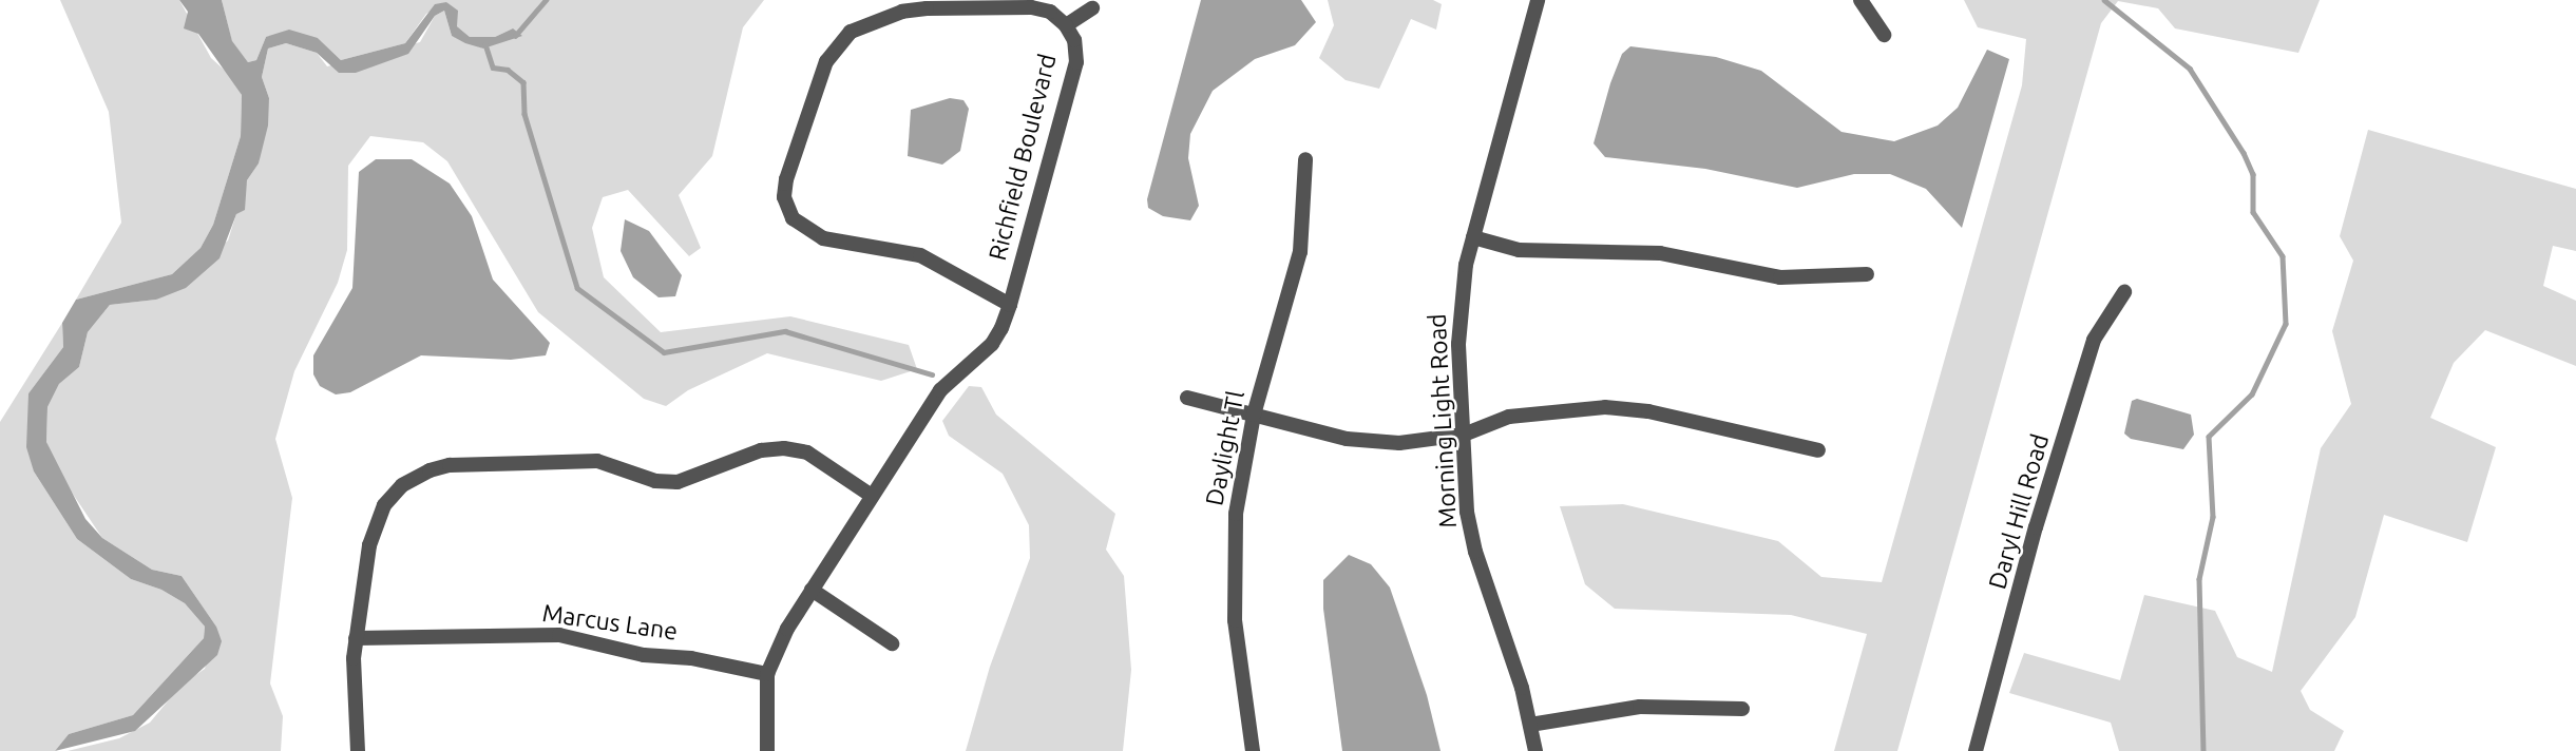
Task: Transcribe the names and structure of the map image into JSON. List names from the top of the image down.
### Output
{
  "streets": {
    "street": [
      "Richfield Boulevard",
      "Morning Light Road",
      "Daylight Tl",
      "Daryl Hill Road",
      "Marcus Lane"
    ]
  },
  "crossings": [
    ["Richfield Boulevard", "Marcus Lane"]
  ]
}
